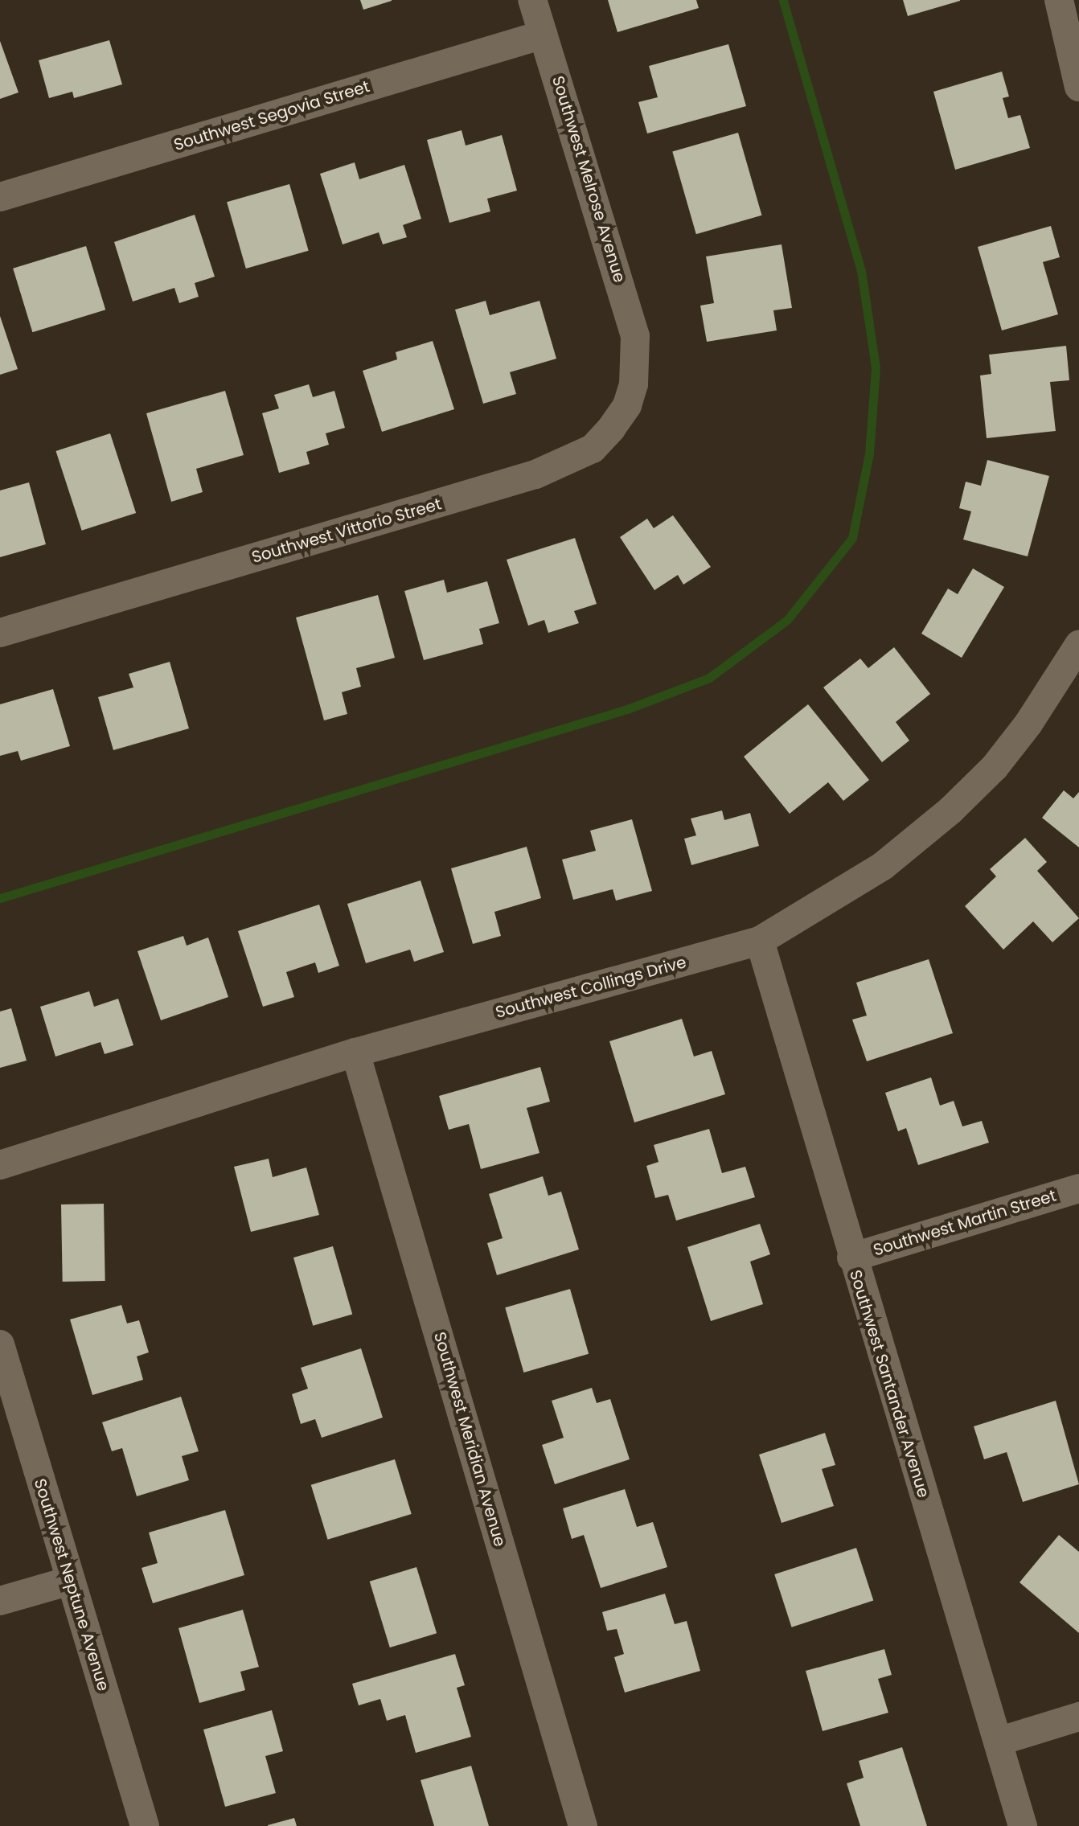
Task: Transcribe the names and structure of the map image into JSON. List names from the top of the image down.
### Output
{
  "streets": {
    "street": [
      "Southwest Segovia Street",
      "Southwest Melrose Avenue",
      "Southwest Vittorio Street",
      "Southwest Collings Drive",
      "Southwest Martin Street",
      "Southwest Santander Avenue",
      "Southwest Meridian Avenue",
      "Southwest Neptune Avenue"
    ]
  },
  "crossings": [
    ["Southwest Segovia Street", "Southwest Melrose Avenue"],
    ["Southwest Melrose Avenue", "Southwest Vittorio Street"],
    ["Southwest Collings Drive", "Southwest Santander Avenue"],
    ["Southwest Collings Drive", "Southwest Meridian Avenue"],
    ["Southwest Martin Street", "Southwest Santander Avenue"]
  ]
}
